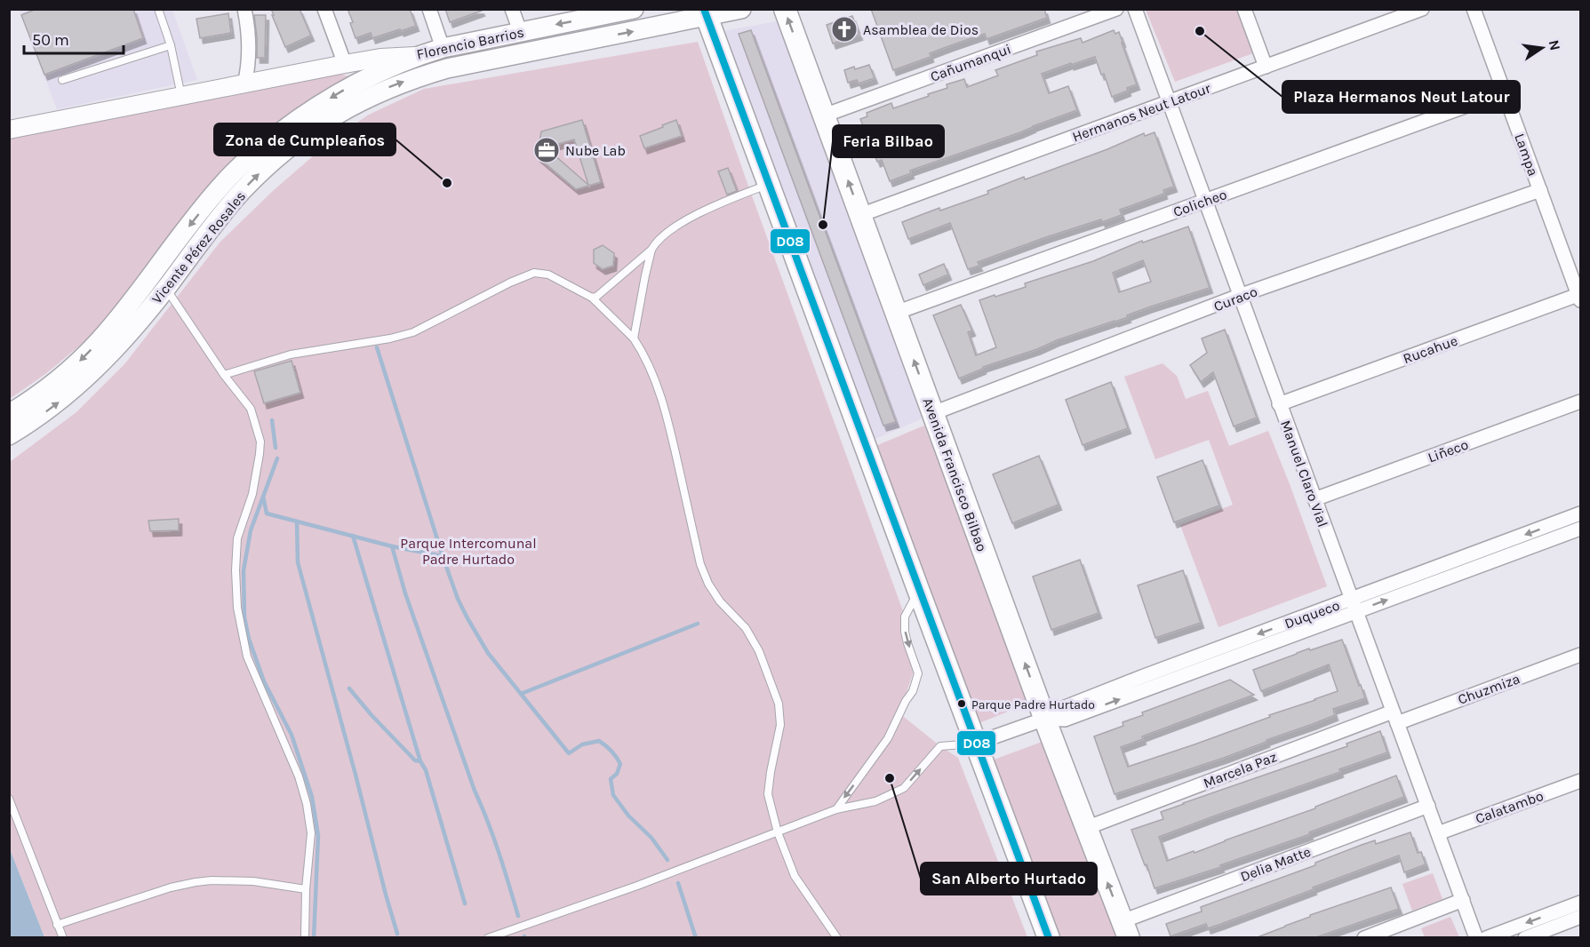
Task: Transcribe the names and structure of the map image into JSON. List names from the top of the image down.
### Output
{
  "streets": {
    "main road": ["Florencio Barrios", "Vicente Pérez Rosales", "Avenida Francisco Bilbao"],
    "street": [
      "Cañumanqui",
      "Hermanos Neut Latour",
      "Lampa",
      "Colicheo",
      "Curaco",
      "Rucahue",
      "Liñeco",
      "Manuel Claro Vial",
      "Duqueco",
      "Chuzmiza",
      "Marcela Paz",
      "Calatambo",
      "Delia Matte"
    ]
  },
  "crossings": [
    ["Florencio Barrios", "Vicente Pérez Rosales"],
    ["Cañumanqui", "Avenida Francisco Bilbao"],
    ["Hermanos Neut Latour", "Manuel Claro Vial"],
    ["Hermanos Neut Latour", "Avenida Francisco Bilbao"],
    ["Lampa", "Colicheo"],
    ["Lampa", "Curaco"],
    ["Lampa", "Rucahue"],
    ["Colicheo", "Manuel Claro Vial"],
    ["Colicheo", "Avenida Francisco Bilbao"],
    ["Curaco", "Manuel Claro Vial"],
    ["Curaco", "Avenida Francisco Bilbao"],
    ["Rucahue", "Manuel Claro Vial"],
    ["Liñeco", "Manuel Claro Vial"],
    ["Manuel Claro Vial", "Duqueco"],
    ["Manuel Claro Vial", "Chuzmiza"],
    ["Manuel Claro Vial", "Marcela Paz"],
    ["Manuel Claro Vial", "Calatambo"],
    ["Manuel Claro Vial", "Delia Matte"],
    ["Avenida Francisco Bilbao", "Duqueco"],
    ["Avenida Francisco Bilbao", "Marcela Paz"],
    ["Avenida Francisco Bilbao", "Delia Matte"],
    ["Chuzmiza", "Marcela Paz"]
  ],
  "parks": ["Parque Intercomunal Padre Hurtado"],
  "places": {
    "church": ["Asamblea de Dios"],
    "other": [
      "Plaza Hermanos Neut Latour",
      "Zona de Cumpleaños",
      "Feria Bilbao",
      "Parque Padre Hurtado",
      "San Alberto Hurtado"
    ],
    "office": ["Nube Lab"]
  },
  "lines": ["transit line D08"],
  "scale_bar": "50 m",
  "north": "right"
}
